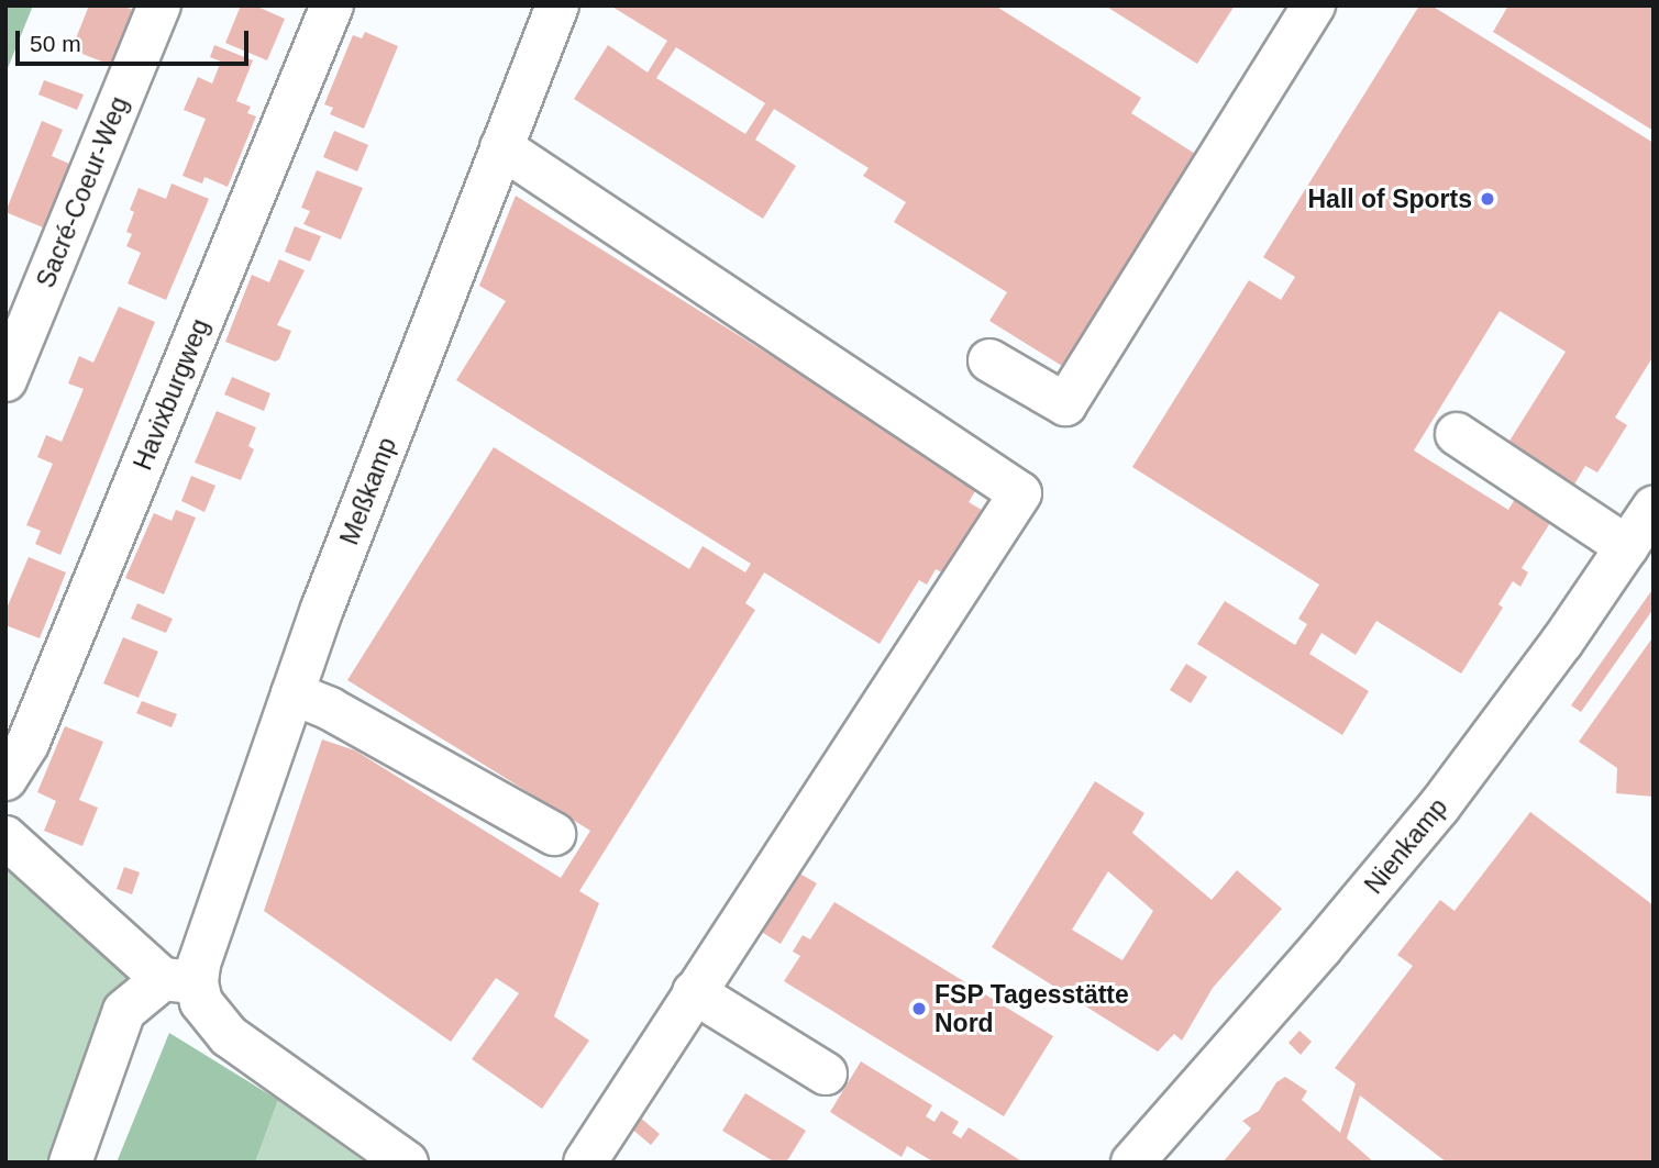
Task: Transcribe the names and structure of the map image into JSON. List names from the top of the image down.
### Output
{
  "streets": {
    "street": [
      "Sacré-Coeur-Weg",
      "Havixburgweg",
      "Meßkamp",
      "Nienkamp"
    ]
  },
  "places": ["Hall of Sports", "FSP Tagesstätte Nord"],
  "scale_bar": "50 m"
}
